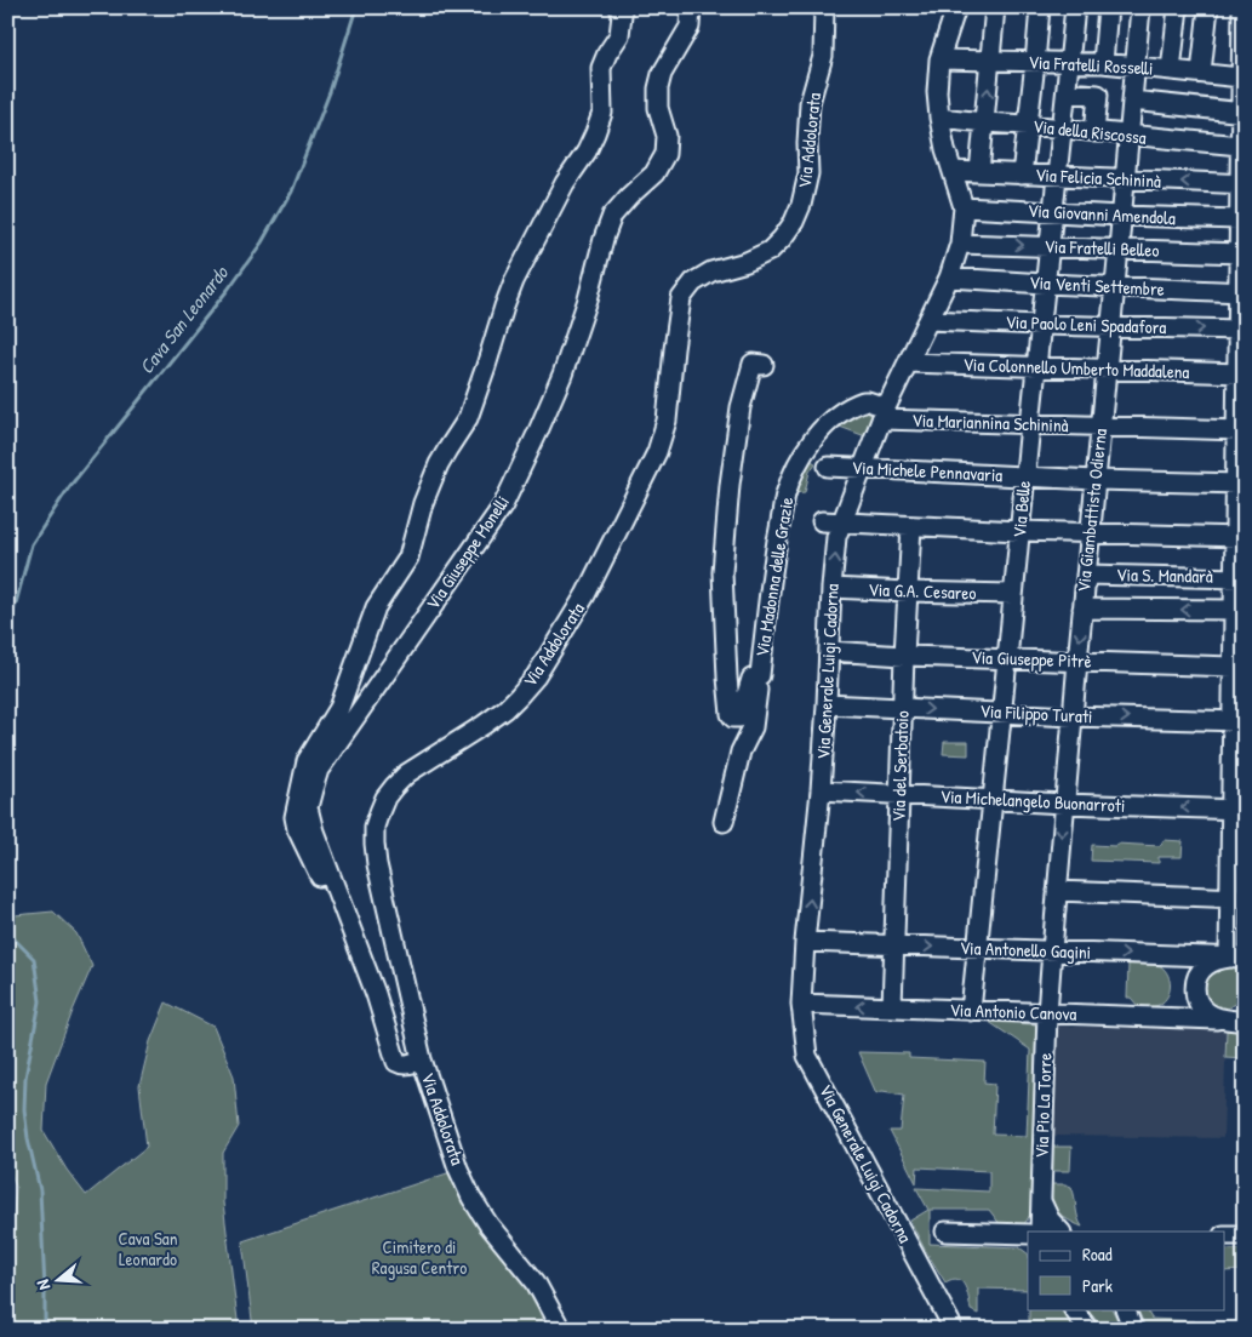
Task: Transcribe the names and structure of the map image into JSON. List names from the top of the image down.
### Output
{
  "streets": {
    "street": [
      "Via Fratelli Rosselli",
      "Via della Riscossa",
      "Via Addolorata",
      "Via Felicia Schininà",
      "Via Giovanni Amendola",
      "Via Fratelli Belleo",
      "Via Venti Settembre",
      "Via Paolo Leni Spadafora",
      "Via Colonnello Umberto Maddalena",
      "Via Mariannina Schininà",
      "Via Michele Pennavaria",
      "Via Belle",
      "Via Giambattista Odierna",
      "Via Giuseppe Monelli",
      "Via S. Mandarà",
      "Via Madonna delle Grazie",
      "Via G.A. Cesareo",
      "Via Giuseppe Pitrè",
      "Via Generale Luigi Cadorna",
      "Via Filippo Turati",
      "Via del Serbatoio",
      "Via Michelangelo Buonarroti",
      "Via Antonello Gagini",
      "Via Antonio Canova",
      "Via Pio La Torre"
    ]
  },
  "crossings": [
    ["Via Fratelli Rosselli", "Via Belle"],
    ["Via Fratelli Rosselli", "Via Giambattista Odierna"],
    ["Via Fratelli Rosselli", "Via Generale Luigi Cadorna"],
    ["Via della Riscossa", "Via Belle"],
    ["Via della Riscossa", "Via Giambattista Odierna"],
    ["Via della Riscossa", "Via Generale Luigi Cadorna"],
    ["Via Addolorata", "Via Giuseppe Monelli"],
    ["Via Felicia Schininà", "Via Belle"],
    ["Via Felicia Schininà", "Via Giambattista Odierna"],
    ["Via Felicia Schininà", "Via Generale Luigi Cadorna"],
    ["Via Giovanni Amendola", "Via Belle"],
    ["Via Giovanni Amendola", "Via Giambattista Odierna"],
    ["Via Giovanni Amendola", "Via Generale Luigi Cadorna"],
    ["Via Fratelli Belleo", "Via Belle"],
    ["Via Fratelli Belleo", "Via Giambattista Odierna"],
    ["Via Fratelli Belleo", "Via Generale Luigi Cadorna"],
    ["Via Venti Settembre", "Via Belle"],
    ["Via Venti Settembre", "Via Giambattista Odierna"],
    ["Via Venti Settembre", "Via Generale Luigi Cadorna"],
    ["Via Paolo Leni Spadafora", "Via Belle"],
    ["Via Paolo Leni Spadafora", "Via Giambattista Odierna"],
    ["Via Paolo Leni Spadafora", "Via Generale Luigi Cadorna"],
    ["Via Colonnello Umberto Maddalena", "Via Belle"],
    ["Via Colonnello Umberto Maddalena", "Via Giambattista Odierna"],
    ["Via Colonnello Umberto Maddalena", "Via Generale Luigi Cadorna"],
    ["Via Mariannina Schininà", "Via Belle"],
    ["Via Mariannina Schininà", "Via Giambattista Odierna"],
    ["Via Mariannina Schininà", "Via Madonna delle Grazie"],
    ["Via Mariannina Schininà", "Via Generale Luigi Cadorna"],
    ["Via Michele Pennavaria", "Via Belle"],
    ["Via Michele Pennavaria", "Via Giambattista Odierna"],
    ["Via Michele Pennavaria", "Via Generale Luigi Cadorna"],
    ["Via Belle", "Via G.A. Cesareo"],
    ["Via Belle", "Via Giuseppe Pitrè"],
    ["Via Belle", "Via Filippo Turati"],
    ["Via Belle", "Via Michelangelo Buonarroti"],
    ["Via Belle", "Via Antonello Gagini"],
    ["Via Belle", "Via Antonio Canova"],
    ["Via Giambattista Odierna", "Via S. Mandarà"],
    ["Via Giambattista Odierna", "Via Giuseppe Pitrè"],
    ["Via Giambattista Odierna", "Via Filippo Turati"],
    ["Via Giambattista Odierna", "Via Michelangelo Buonarroti"],
    ["Via Giambattista Odierna", "Via Antonello Gagini"],
    ["Via Giambattista Odierna", "Via Antonio Canova"],
    ["Via Giambattista Odierna", "Via Pio La Torre"],
    ["Via Madonna delle Grazie", "Via Generale Luigi Cadorna"],
    ["Via G.A. Cesareo", "Via Generale Luigi Cadorna"],
    ["Via G.A. Cesareo", "Via del Serbatoio"],
    ["Via Giuseppe Pitrè", "Via Generale Luigi Cadorna"],
    ["Via Giuseppe Pitrè", "Via del Serbatoio"],
    ["Via Generale Luigi Cadorna", "Via Filippo Turati"],
    ["Via Generale Luigi Cadorna", "Via Michelangelo Buonarroti"],
    ["Via Generale Luigi Cadorna", "Via Antonello Gagini"],
    ["Via Generale Luigi Cadorna", "Via Antonio Canova"],
    ["Via Filippo Turati", "Via del Serbatoio"],
    ["Via del Serbatoio", "Via Michelangelo Buonarroti"],
    ["Via del Serbatoio", "Via Antonello Gagini"],
    ["Via del Serbatoio", "Via Antonio Canova"],
    ["Via Antonio Canova", "Via Pio La Torre"]
  ],
  "one_way": ["Via Paolo Leni Spadafora"],
  "water": ["Cava San Leonardo"],
  "parks": ["Cava San Leonardo", "Cimitero di Ragusa Centro"],
  "legend": ["Road", "Park"],
  "north": "left"
}
